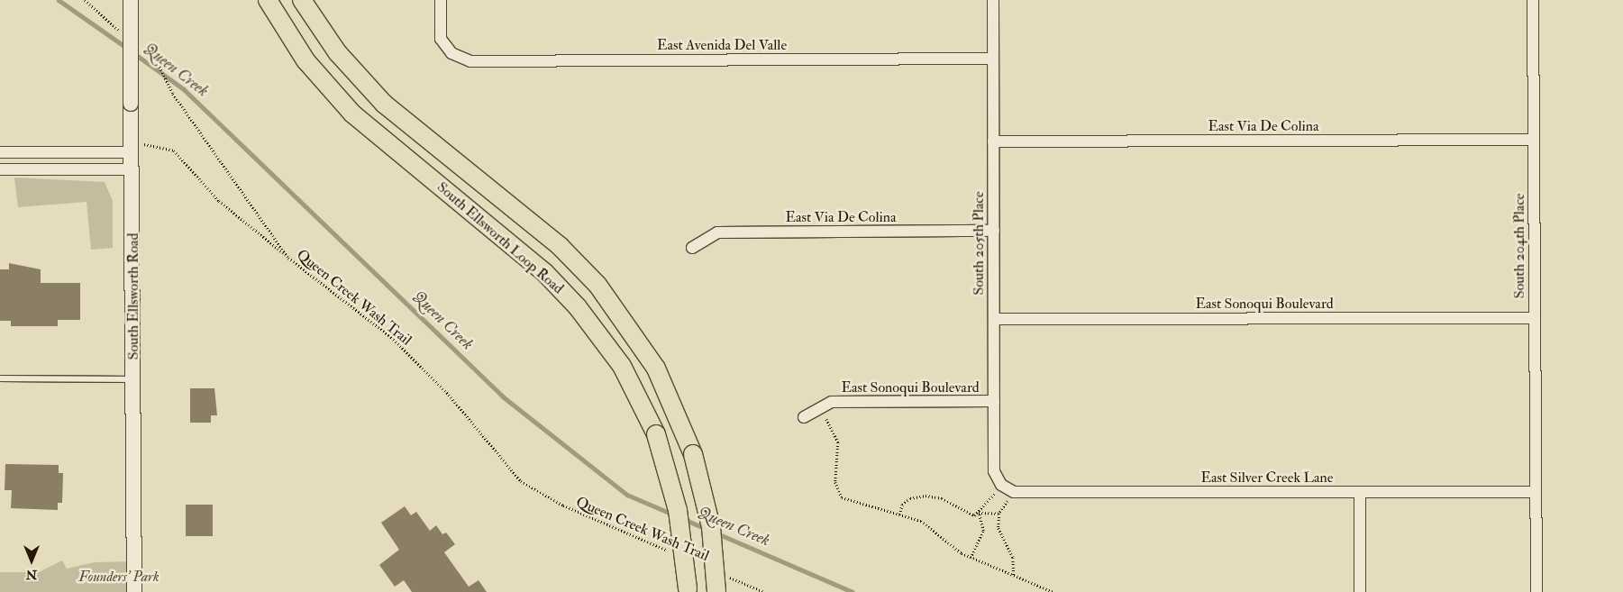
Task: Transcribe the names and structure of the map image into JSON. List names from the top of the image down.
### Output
{
  "streets": {
    "main road": ["South Ellsworth Loop Road"],
    "street": [
      "East Avenida Del Valle",
      "East Via De Colina",
      "South 205th Place",
      "South 204th Place",
      "South Ellsworth Road",
      "East Sonoqui Boulevard",
      "East Silver Creek Lane"
    ],
    "path": ["Queen Creek Wash Trail"]
  },
  "crossings": [
    ["East Avenida Del Valle", "South 205th Place"],
    ["East Via De Colina", "South 205th Place"],
    ["East Via De Colina", "South 204th Place"],
    ["South 205th Place", "East Sonoqui Boulevard"],
    ["South 205th Place", "East Silver Creek Lane"],
    ["South 204th Place", "East Sonoqui Boulevard"],
    ["South 204th Place", "East Silver Creek Lane"]
  ],
  "water": ["Queen Creek"],
  "parks": ["Founders' Park"],
  "north": "bottom"
}
